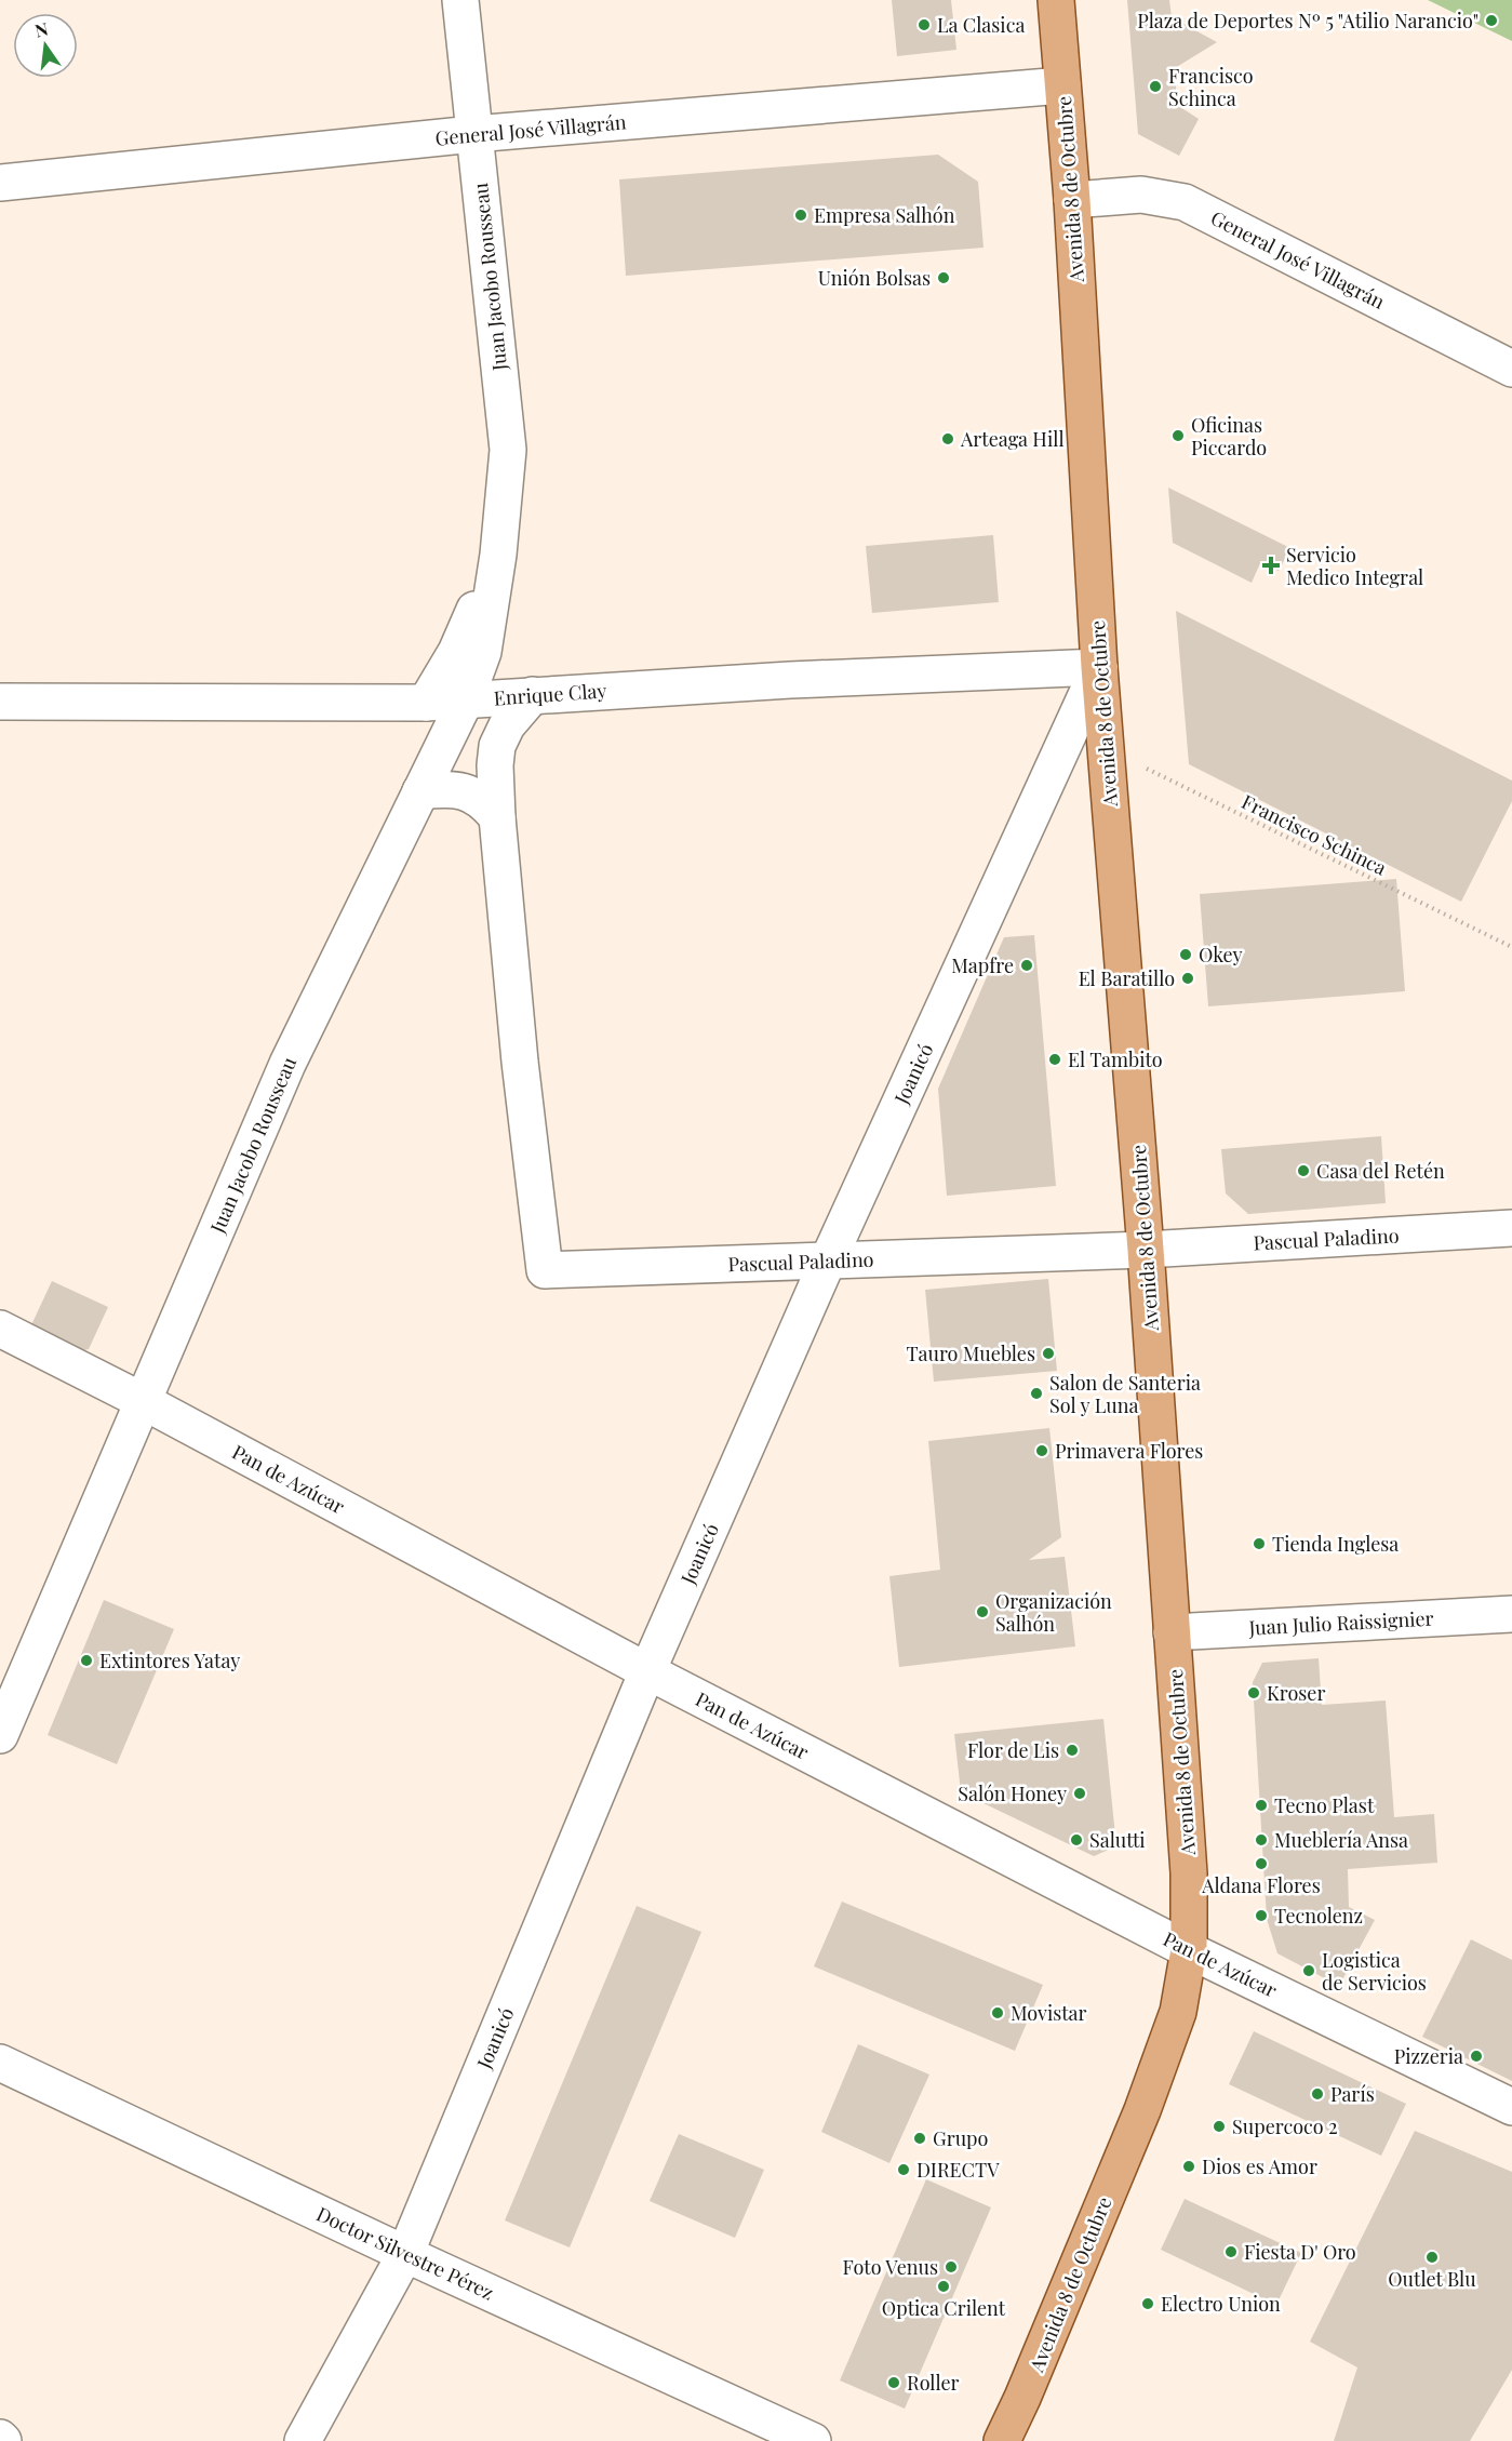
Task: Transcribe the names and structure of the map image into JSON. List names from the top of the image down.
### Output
{
  "streets": {
    "main road": ["Avenida 8 de Octubre"],
    "street": [
      "General José Villagrán",
      "Juan Jacobo Rousseau",
      "Enrique Clay",
      "Joanicó",
      "Pascual Paladino",
      "Pan de Azúcar",
      "Juan Julio Raissignier",
      "Doctor Silvestre Pérez"
    ],
    "path": ["Francisco Schinca"]
  },
  "crossings": [
    ["General José Villagrán", "Avenida 8 de Octubre"],
    ["General José Villagrán", "Juan Jacobo Rousseau"],
    ["Avenida 8 de Octubre", "Enrique Clay"],
    ["Avenida 8 de Octubre", "Francisco Schinca"],
    ["Avenida 8 de Octubre", "Joanicó"],
    ["Avenida 8 de Octubre", "Pascual Paladino"],
    ["Avenida 8 de Octubre", "Pan de Azúcar"],
    ["Avenida 8 de Octubre", "Juan Julio Raissignier"],
    ["Juan Jacobo Rousseau", "Enrique Clay"],
    ["Juan Jacobo Rousseau", "Pan de Azúcar"],
    ["Enrique Clay", "Joanicó"],
    ["Enrique Clay", "Pascual Paladino"],
    ["Joanicó", "Pascual Paladino"],
    ["Joanicó", "Pan de Azúcar"],
    ["Joanicó", "Doctor Silvestre Pérez"]
  ],
  "places": {
    "other": [
      "Plaza de Deportes Nº 5 \"Atilio Narancio\"",
      "La Clasica",
      "Francisco Schinca",
      "Empresa Salhón",
      "Unión Bolsas",
      "Oficinas Piccardo",
      "Arteaga Hill",
      "Okey",
      "Mapfre",
      "El Baratillo",
      "El Tambito",
      "Casa del Retén",
      "Tauro Muebles",
      "Salon de Santeria Sol y Luna",
      "Primavera Flores",
      "Tienda Inglesa",
      "Organización Salhón",
      "Extintores Yatay",
      "Kroser",
      "Flor de Lis",
      "Salón Honey",
      "Tecno Plast",
      "Salutti",
      "Mueblería Ansa",
      "Aldana Flores",
      "Tecnolenz",
      "Logistica de Servicios",
      "Movistar",
      "Pizzeria",
      "París",
      "Supercoco 2",
      "Grupo",
      "Dios es Amor",
      "DIRECTV",
      "Fiesta D' Oro",
      "Outlet Blu",
      "Foto Venus",
      "Optica Crilent",
      "Electro Union",
      "Roller"
    ],
    "health": ["Servicio Medico Integral"]
  },
  "north": "top"
}
